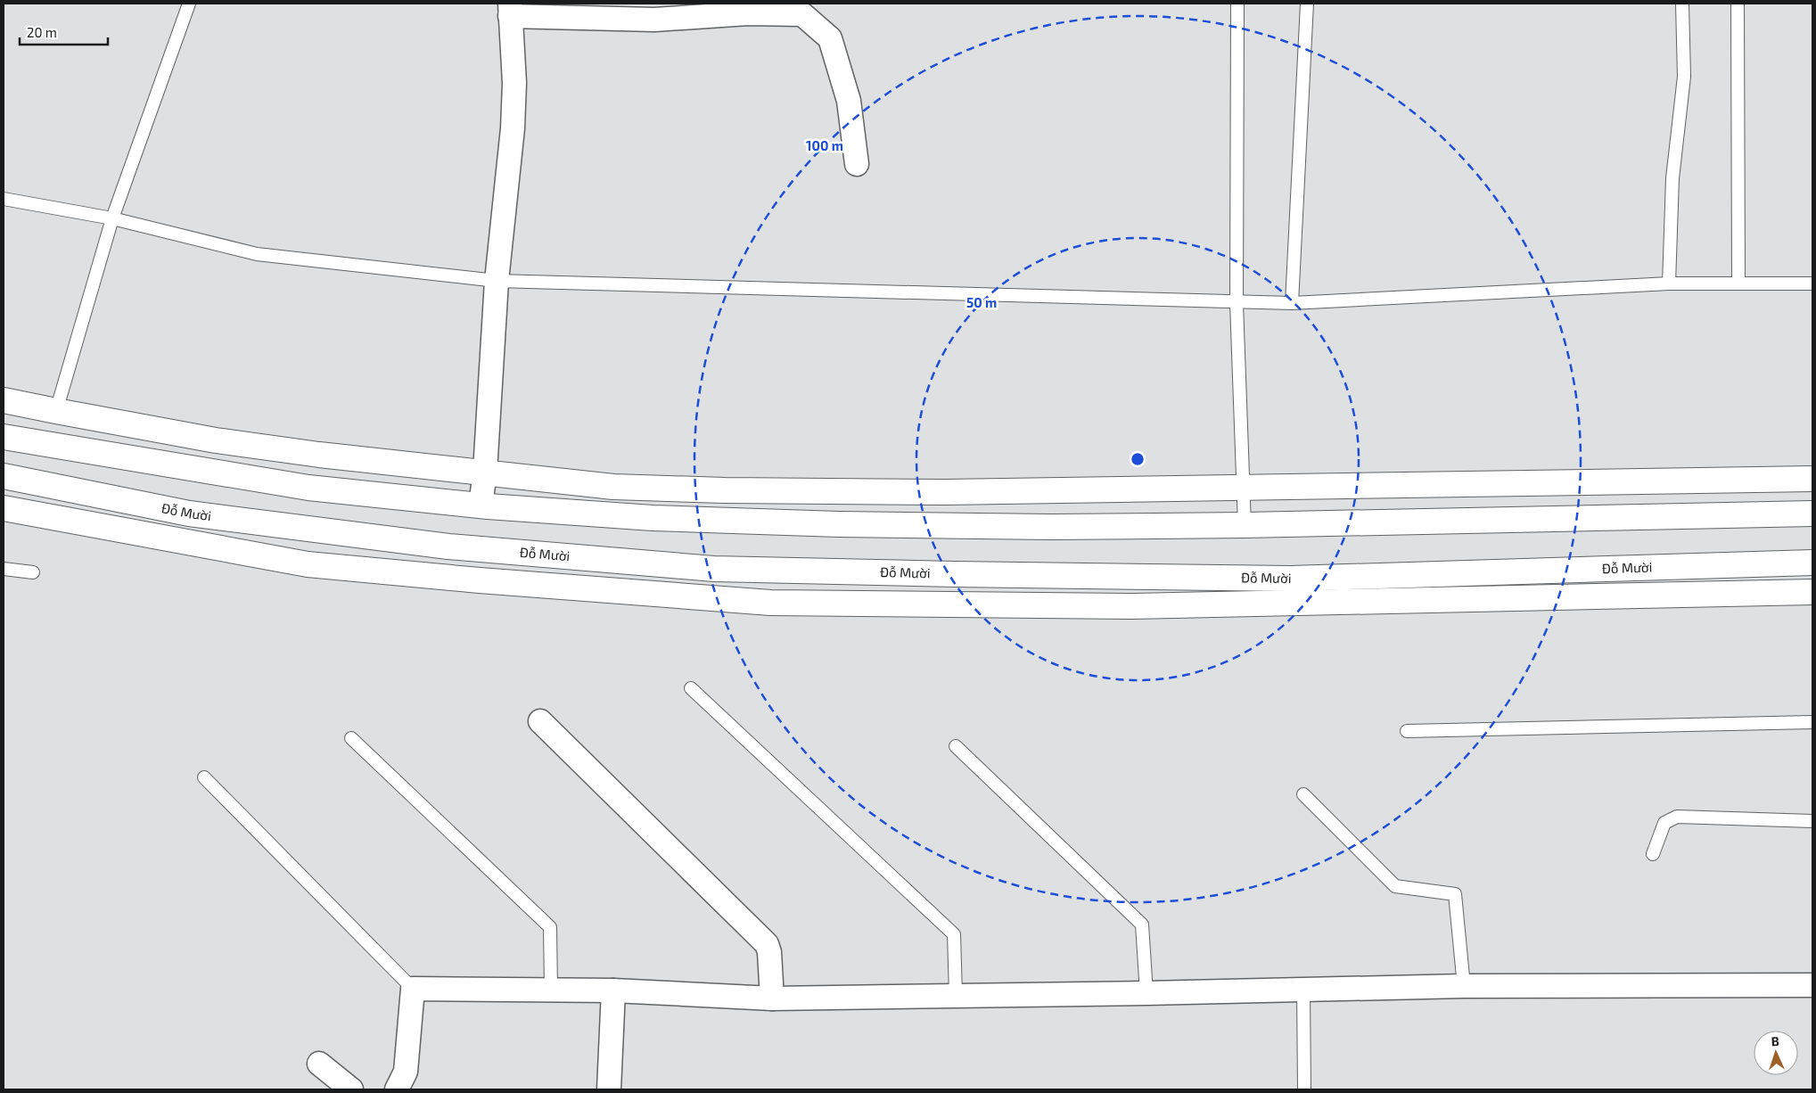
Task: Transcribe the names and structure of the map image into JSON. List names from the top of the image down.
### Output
{
  "streets": {
    "highway": ["Đỗ Mười"]
  },
  "scale_bar": "20 m",
  "north": "top",
  "rings": ["100 m", "50 m"]
}
